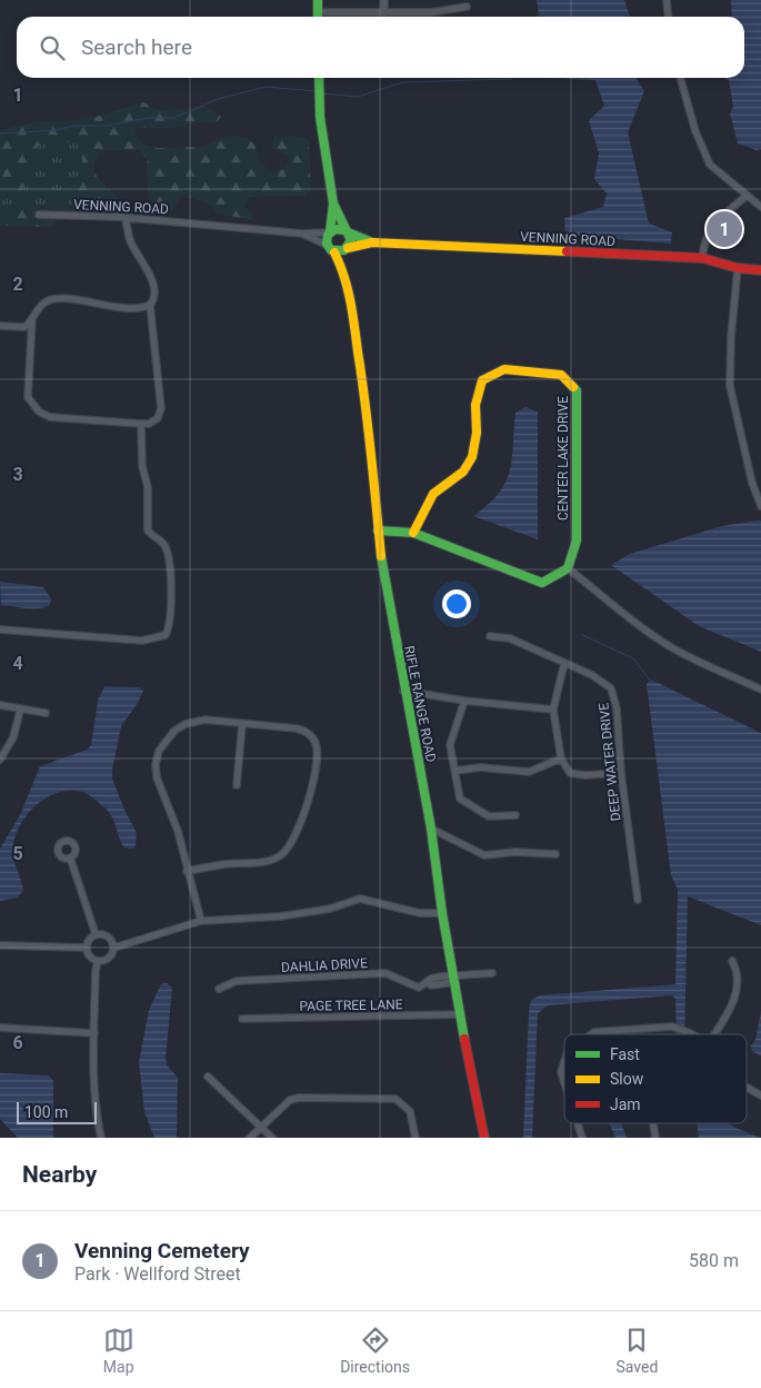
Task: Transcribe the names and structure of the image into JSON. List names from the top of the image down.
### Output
{
  "streets": {
    "main road": ["VENNING ROAD", "CENTER LAKE DRIVE", "RIFLE RANGE ROAD"],
    "street": ["DEEP WATER DRIVE", "DAHLIA DRIVE", "PAGE TREE LANE"]
  },
  "crossings": [
    ["VENNING ROAD", "RIFLE RANGE ROAD"],
    ["RIFLE RANGE ROAD", "DAHLIA DRIVE"],
    ["RIFLE RANGE ROAD", "PAGE TREE LANE"]
  ],
  "legend": ["Fast", "Slow", "Jam"],
  "scale_bar": "100 m",
  "page": {
    "search": "Search here",
    "pins": "1",
    "scale": "100 m",
    "heading": "Nearby",
    "list": [
      {
        "mark": "1",
        "name": "Venning Cemetery",
        "note": "Park · Wellford Street",
        "value": "580 m"
      }
    ],
    "nav": ["Map", "Directions", "Saved"]
  },
  "grid": {
    "rows": [
      "1",
      "2",
      "3",
      "4",
      "5",
      "6"
    ]
  }
}
